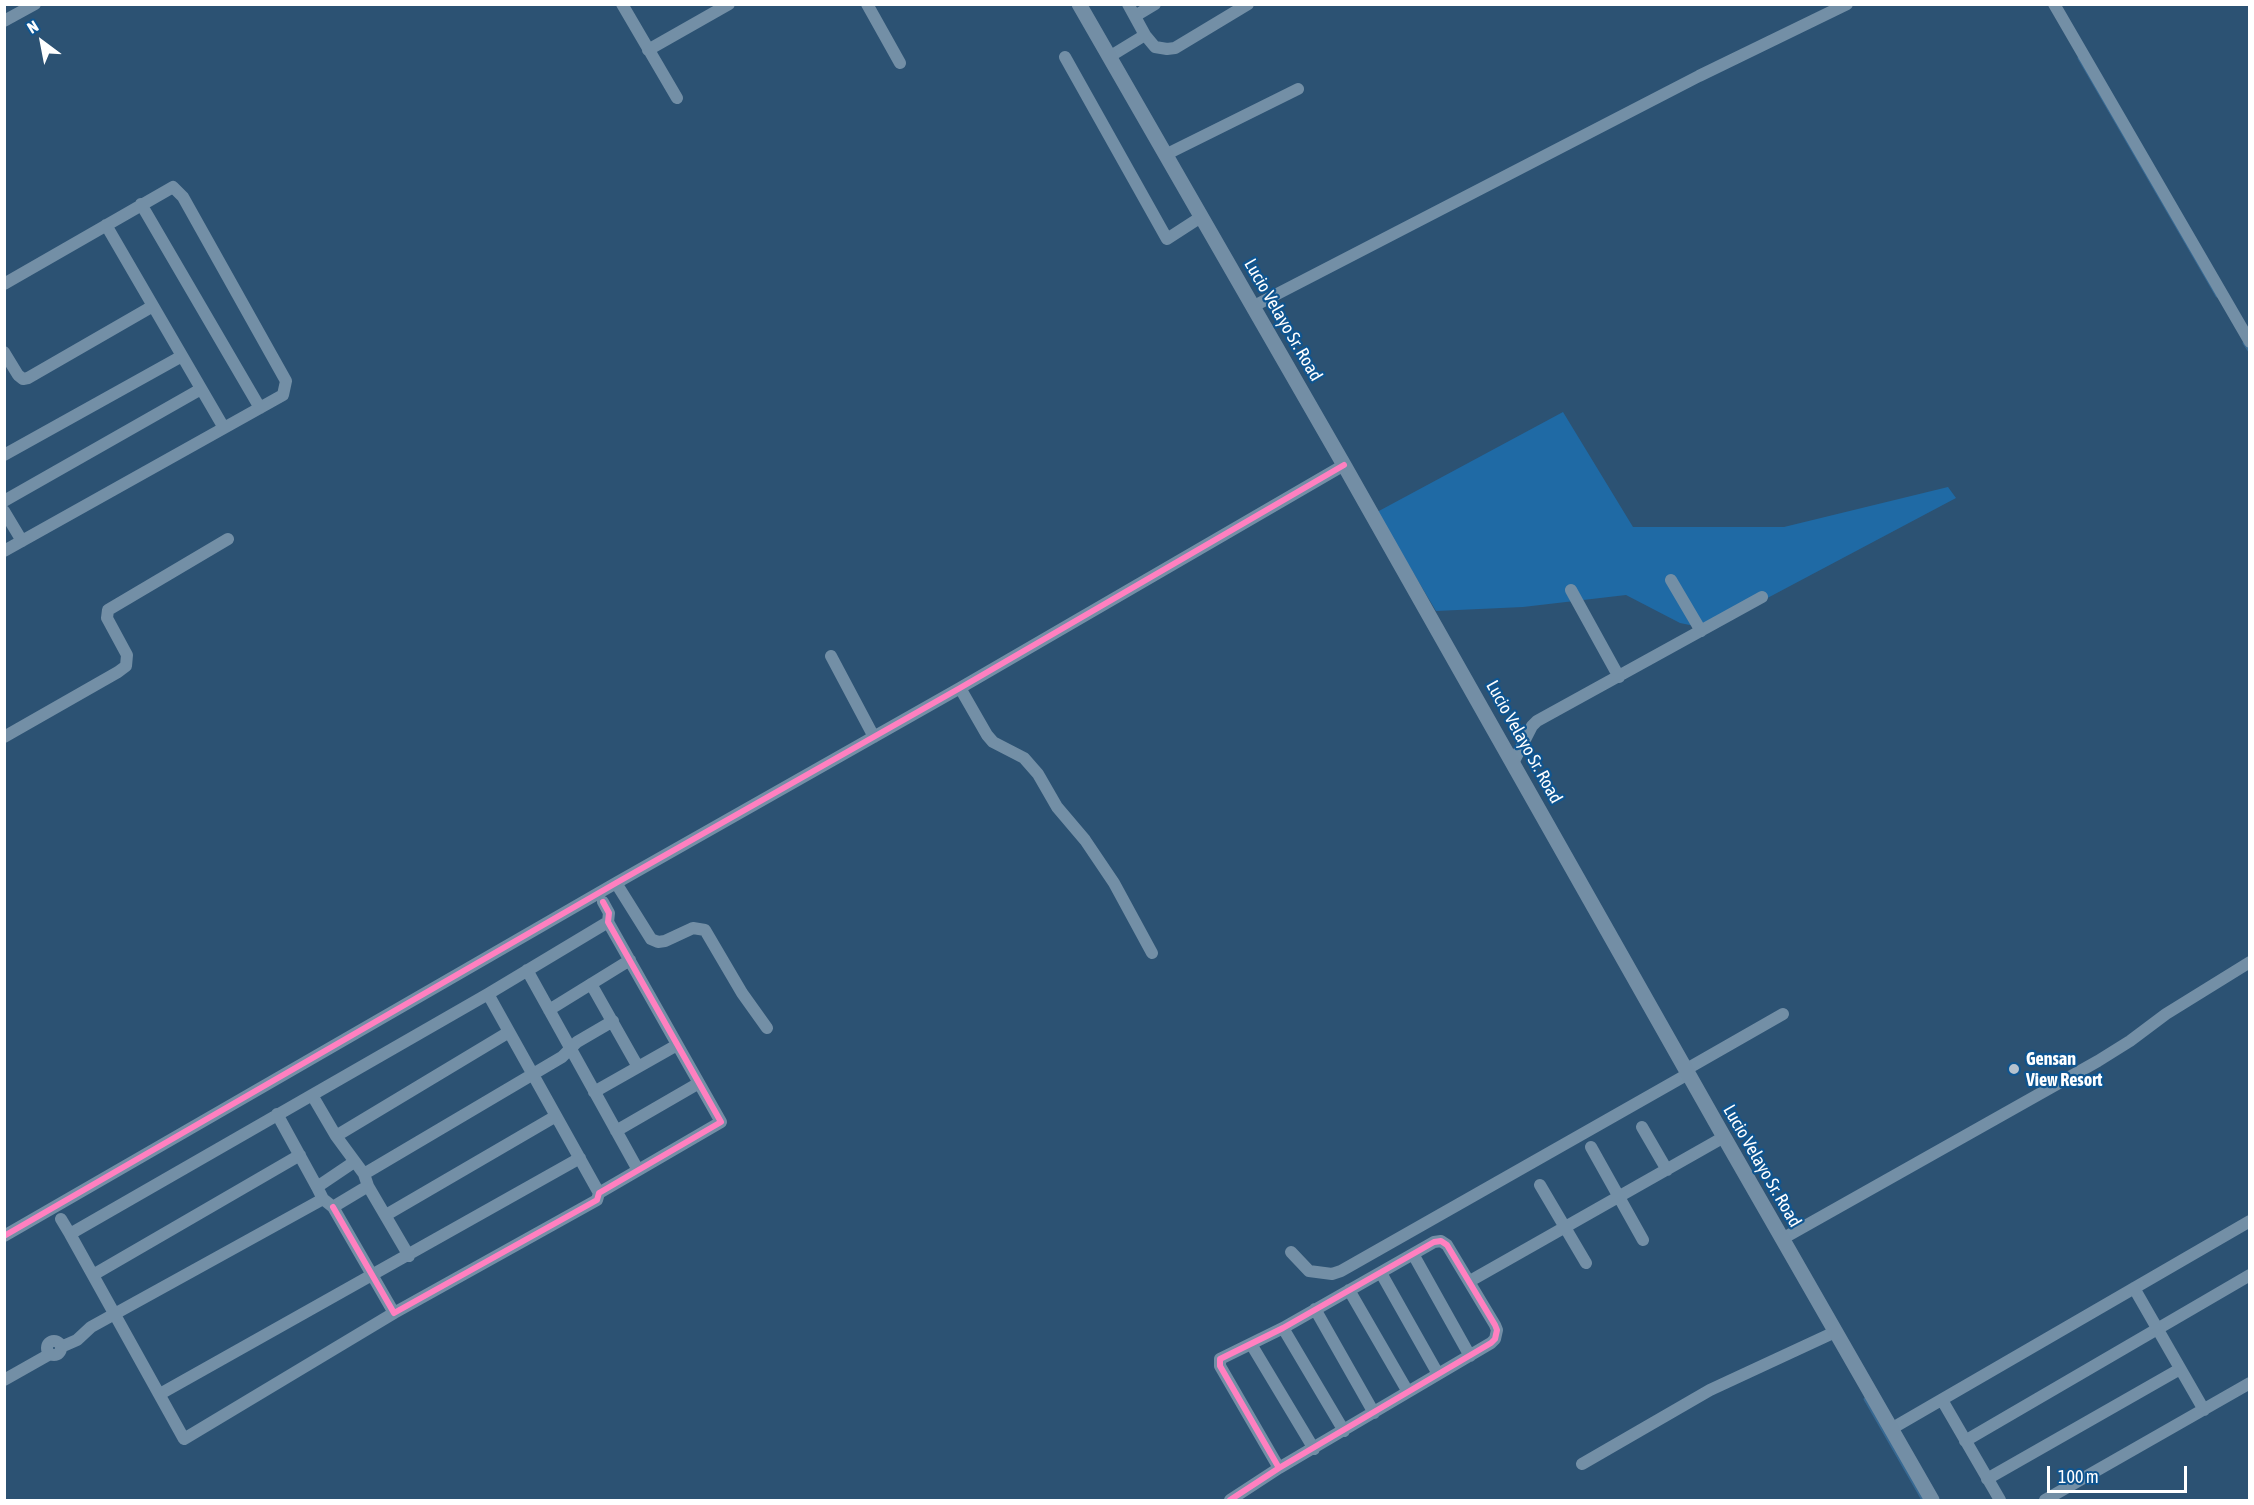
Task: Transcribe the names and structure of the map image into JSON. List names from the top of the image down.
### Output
{
  "streets": {
    "main road": ["Lucio Velayo Sr. Road"]
  },
  "places": ["Gensan View Resort"],
  "scale_bar": "100 m",
  "north": "top left"
}
